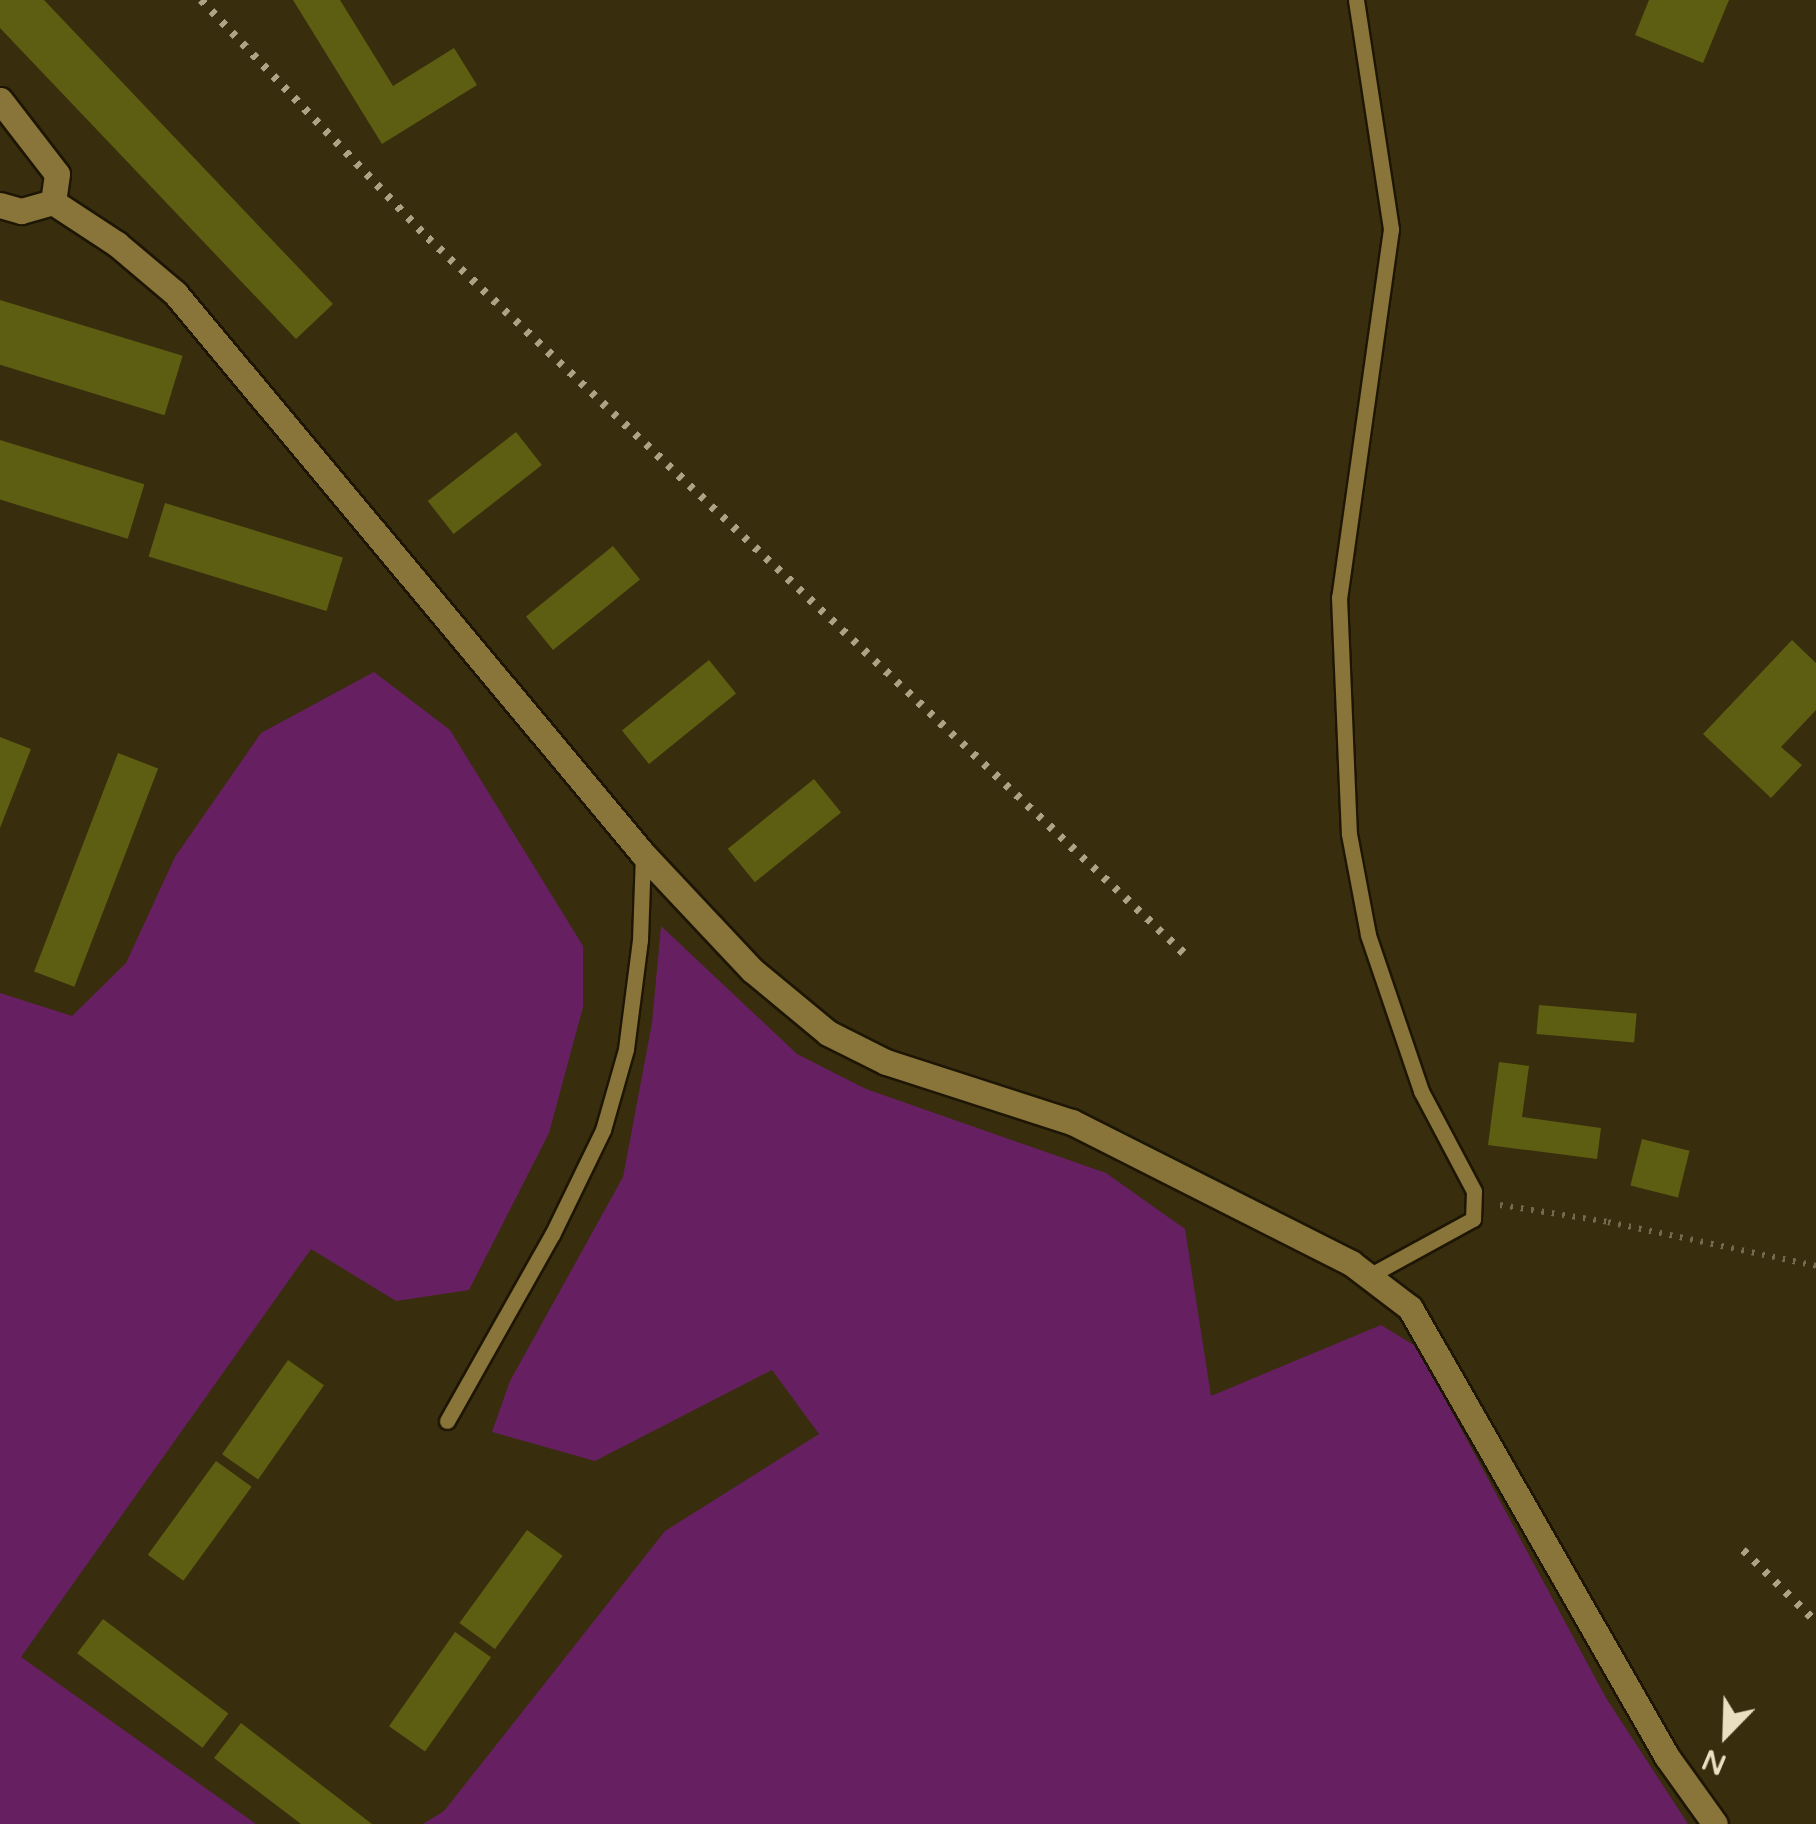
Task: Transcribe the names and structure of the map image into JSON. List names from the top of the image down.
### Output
{
  "north": "bottom left"
}
